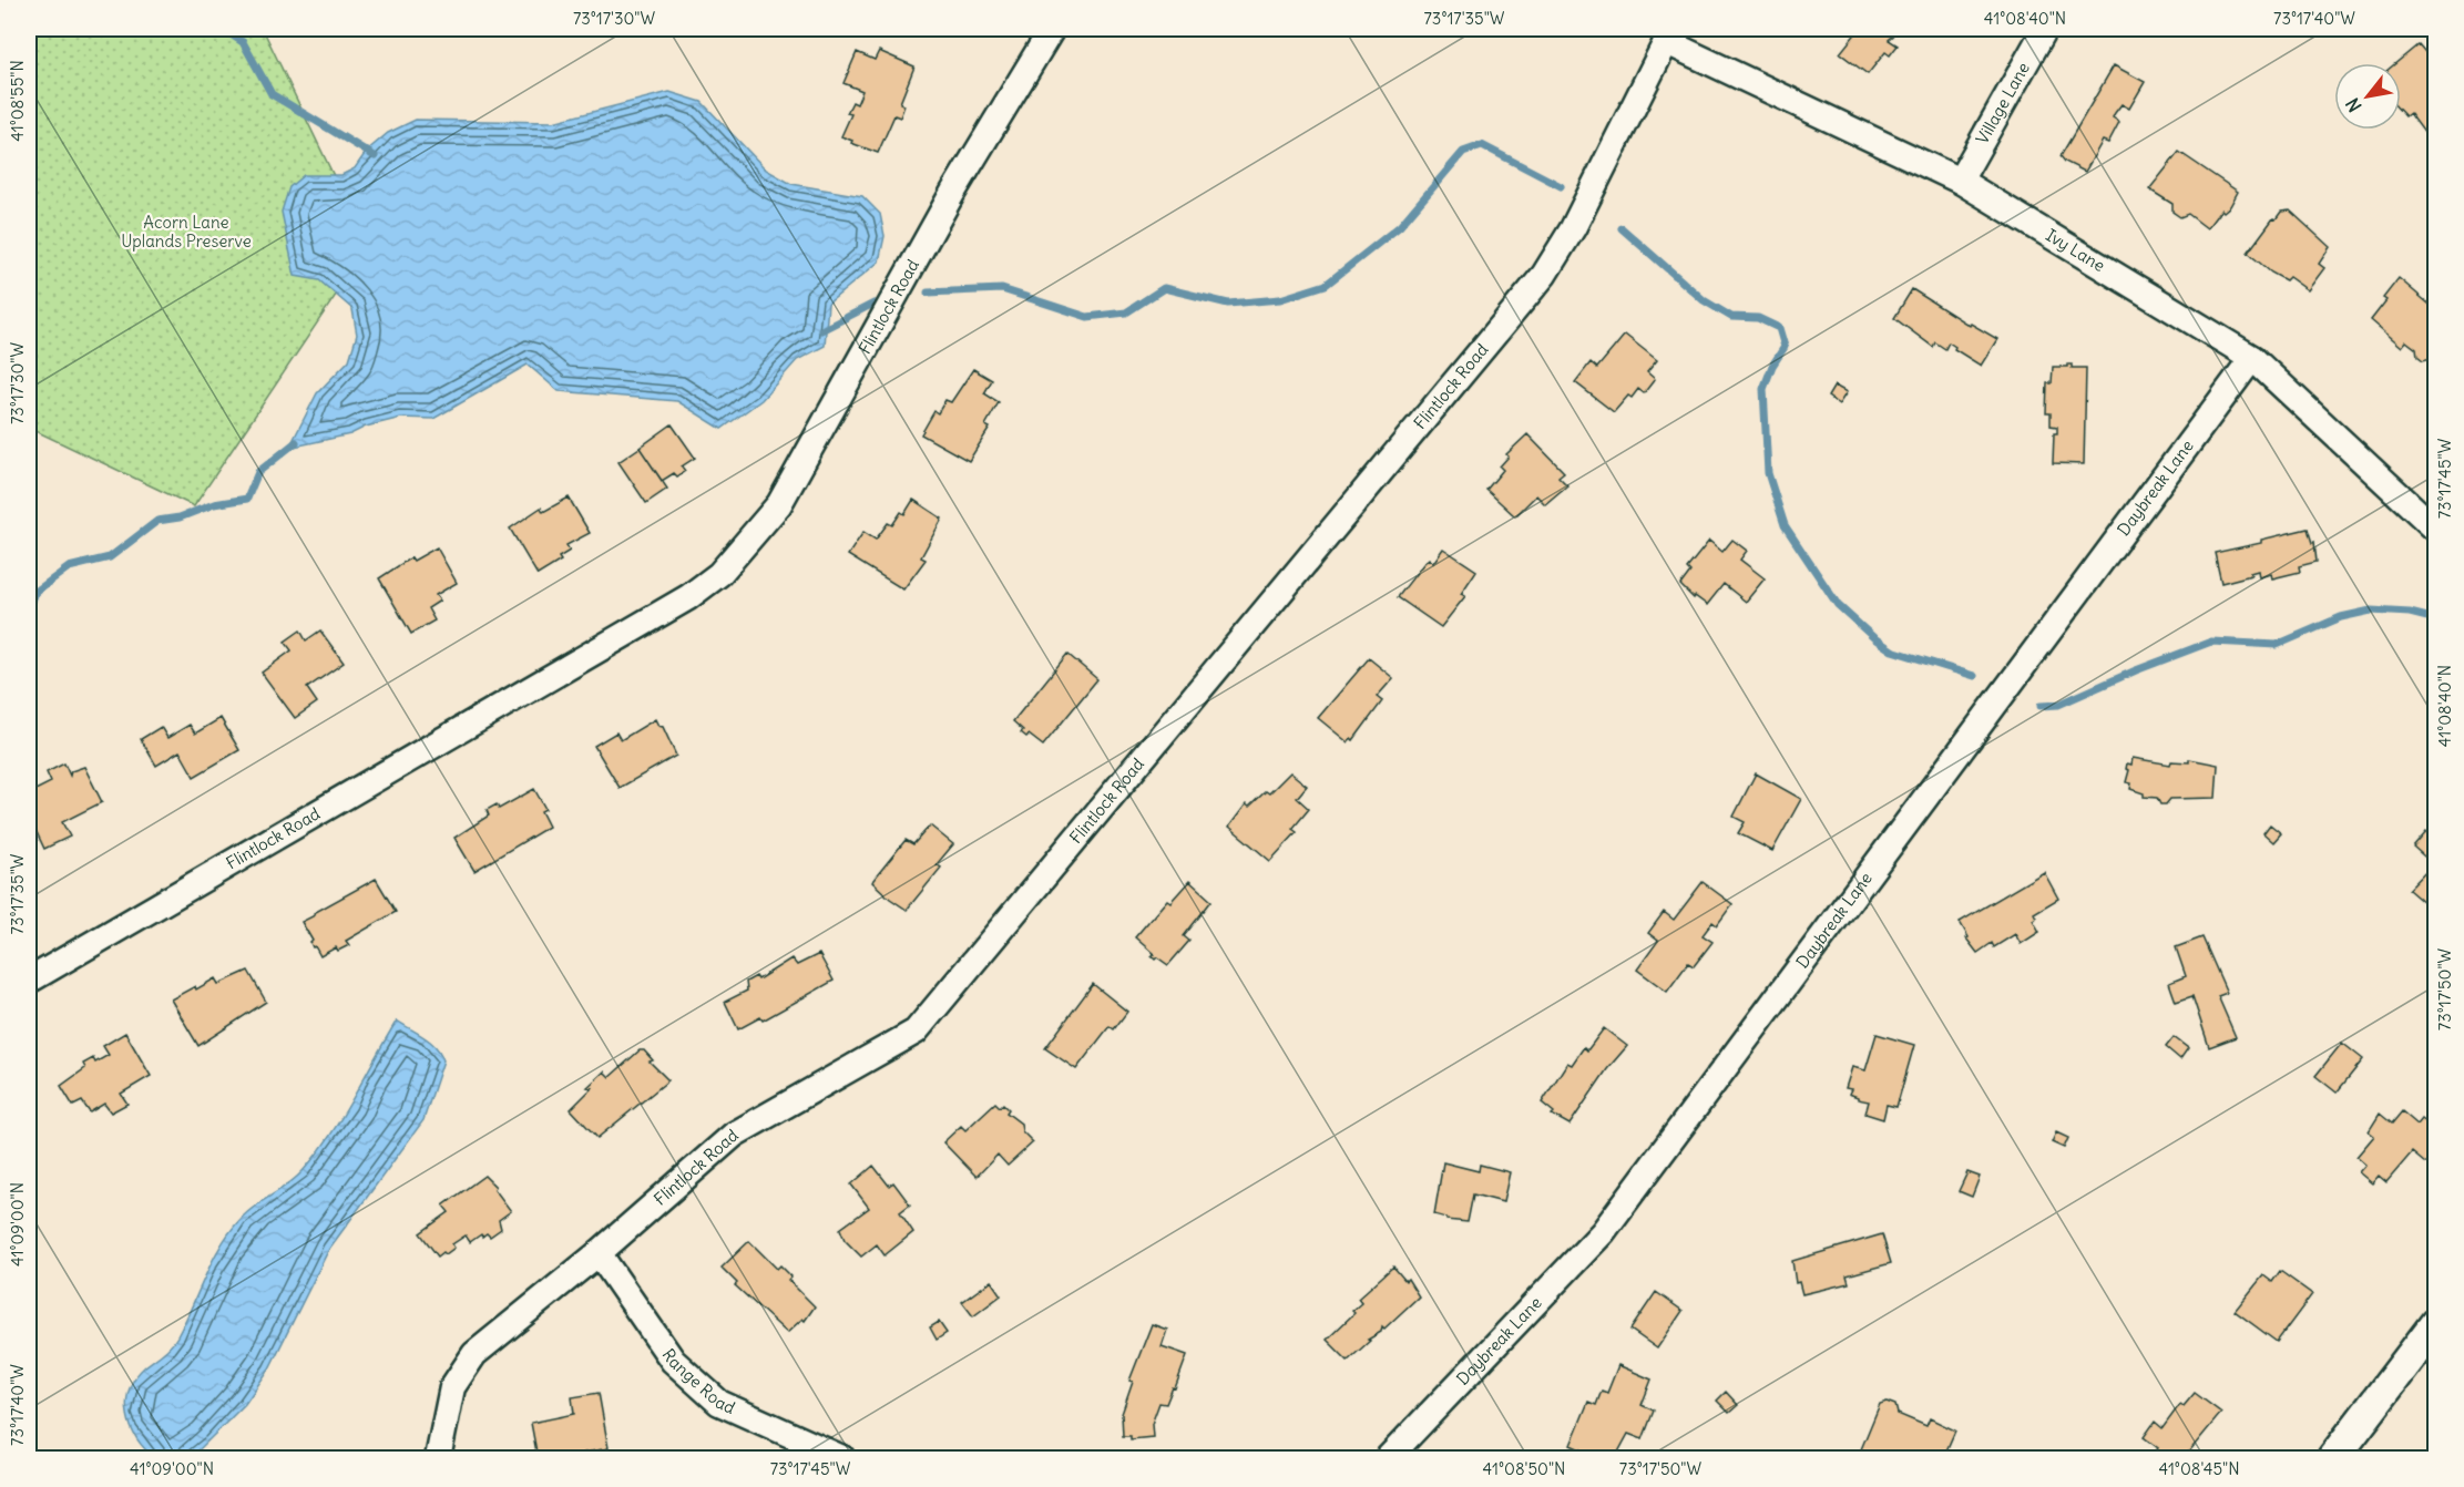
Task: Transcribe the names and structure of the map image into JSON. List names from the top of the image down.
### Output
{
  "streets": {
    "street": [
      "Village Lane",
      "Ivy Lane",
      "Flintlock Road",
      "Daybreak Lane",
      "Range Road"
    ]
  },
  "crossings": [
    ["Village Lane", "Ivy Lane"],
    ["Ivy Lane", "Flintlock Road"],
    ["Ivy Lane", "Daybreak Lane"],
    ["Flintlock Road", "Range Road"]
  ],
  "parks": ["Acorn Lane Uplands Preserve"],
  "north": "bottom left",
  "coordinates": [
    "73°17'30\"W",
    "73°17'35\"W",
    "41°08'40\"N",
    "73°17'40\"W",
    "41°08'55\"N",
    "73°17'45\"W",
    "73°17'50\"W",
    "41°09'00\"N",
    "41°08'50\"N",
    "41°08'45\"N"
  ]
}
